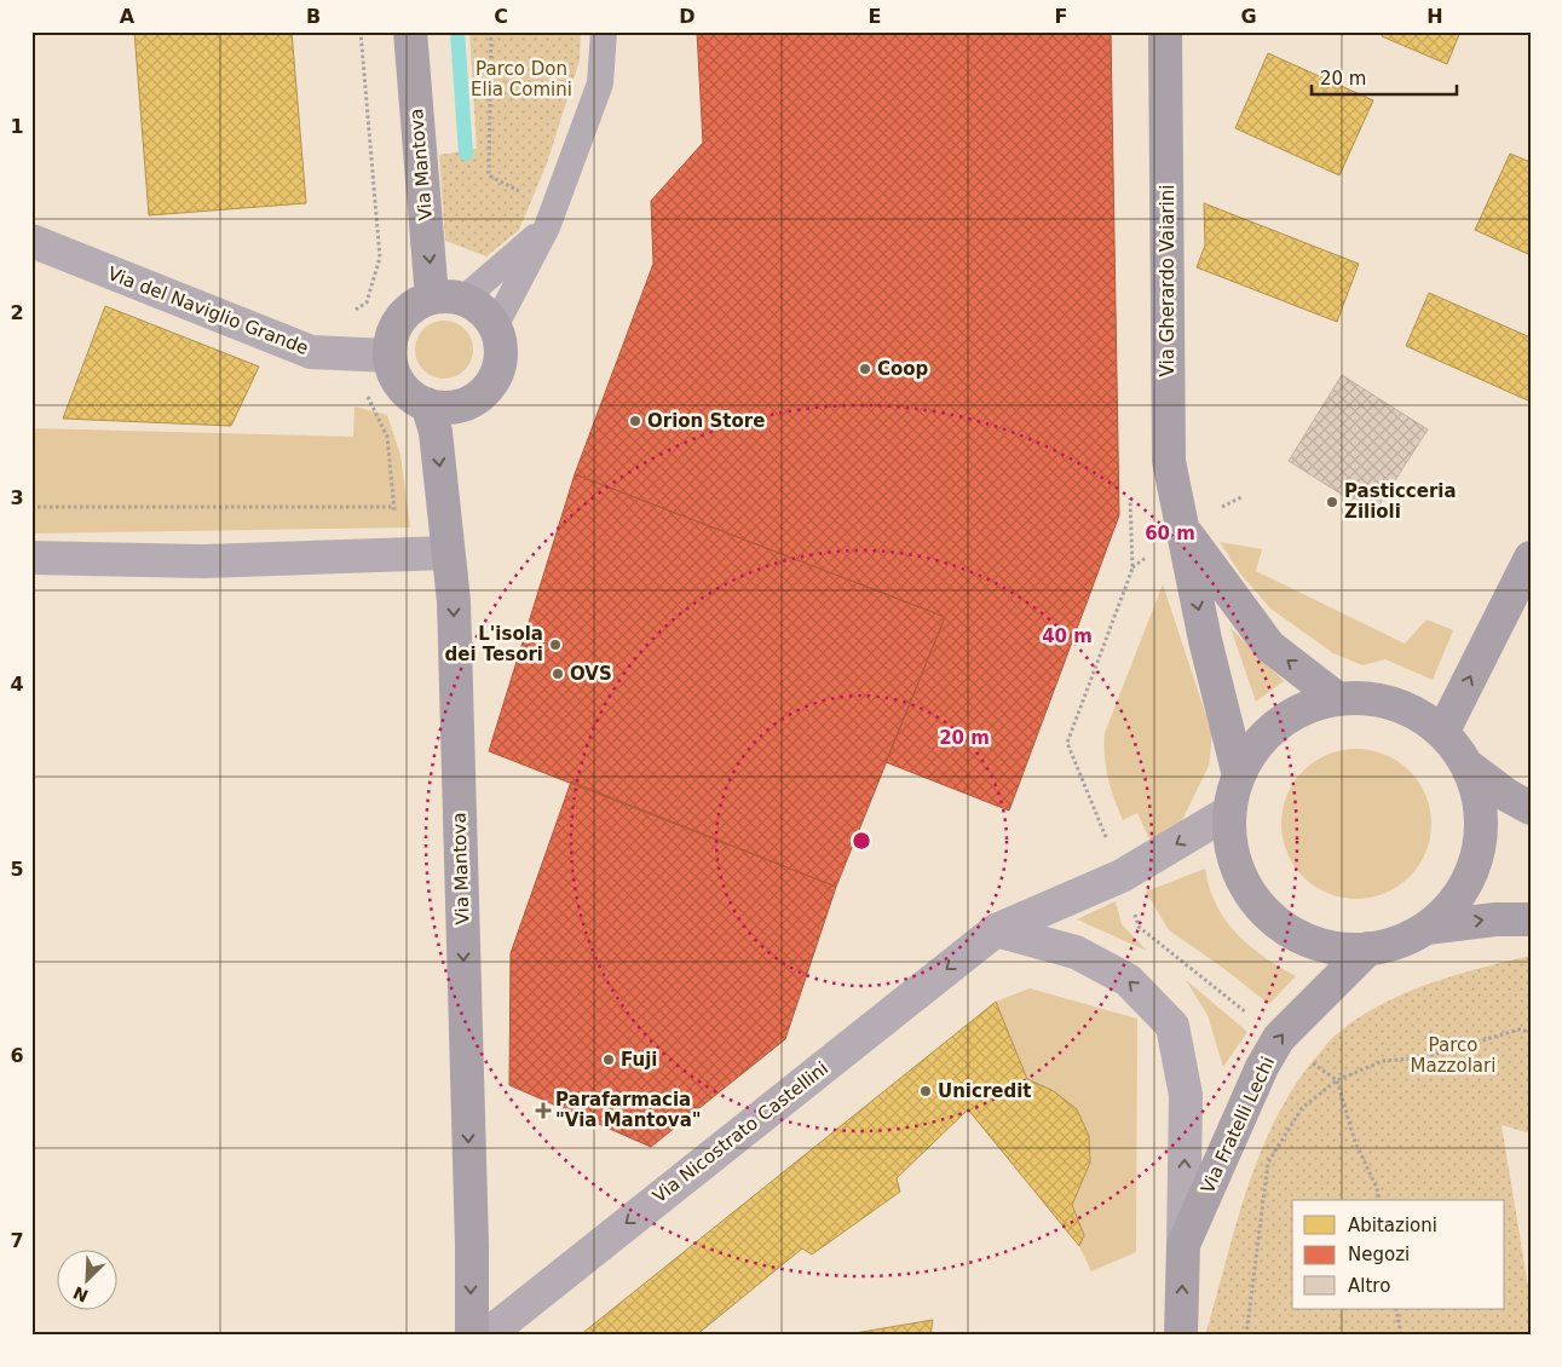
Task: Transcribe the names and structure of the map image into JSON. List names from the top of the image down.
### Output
{
  "streets": {
    "main road": ["Via Mantova", "Via Gherardo Vaiarini", "Via Fratelli Lechi"],
    "street": ["Via del Naviglio Grande", "Via Nicostrato Castellini"]
  },
  "crossings": [
    ["Via Mantova", "Via del Naviglio Grande"]
  ],
  "one_way": ["Via Mantova", "Via Fratelli Lechi", "Via Nicostrato Castellini"],
  "parks": ["Parco Don Elia Comini", "Parco Mazzolari"],
  "places": {
    "other": [
      "Coop",
      "Orion Store",
      "Pasticceria Zilioli",
      "L'isola dei Tesori",
      "OVS",
      "Fuji",
      "Unicredit"
    ],
    "health": ["Parafarmacia \"Via Mantova\""]
  },
  "legend": ["Abitazioni", "Negozi", "Altro"],
  "scale_bar": "20 m",
  "north": "bottom left",
  "grid": {
    "columns": [
      "A",
      "B",
      "C",
      "D",
      "E",
      "F",
      "G",
      "H"
    ],
    "rows": [
      "1",
      "2",
      "3",
      "4",
      "5",
      "6",
      "7"
    ]
  },
  "rings": ["60 m", "40 m", "20 m"]
}
